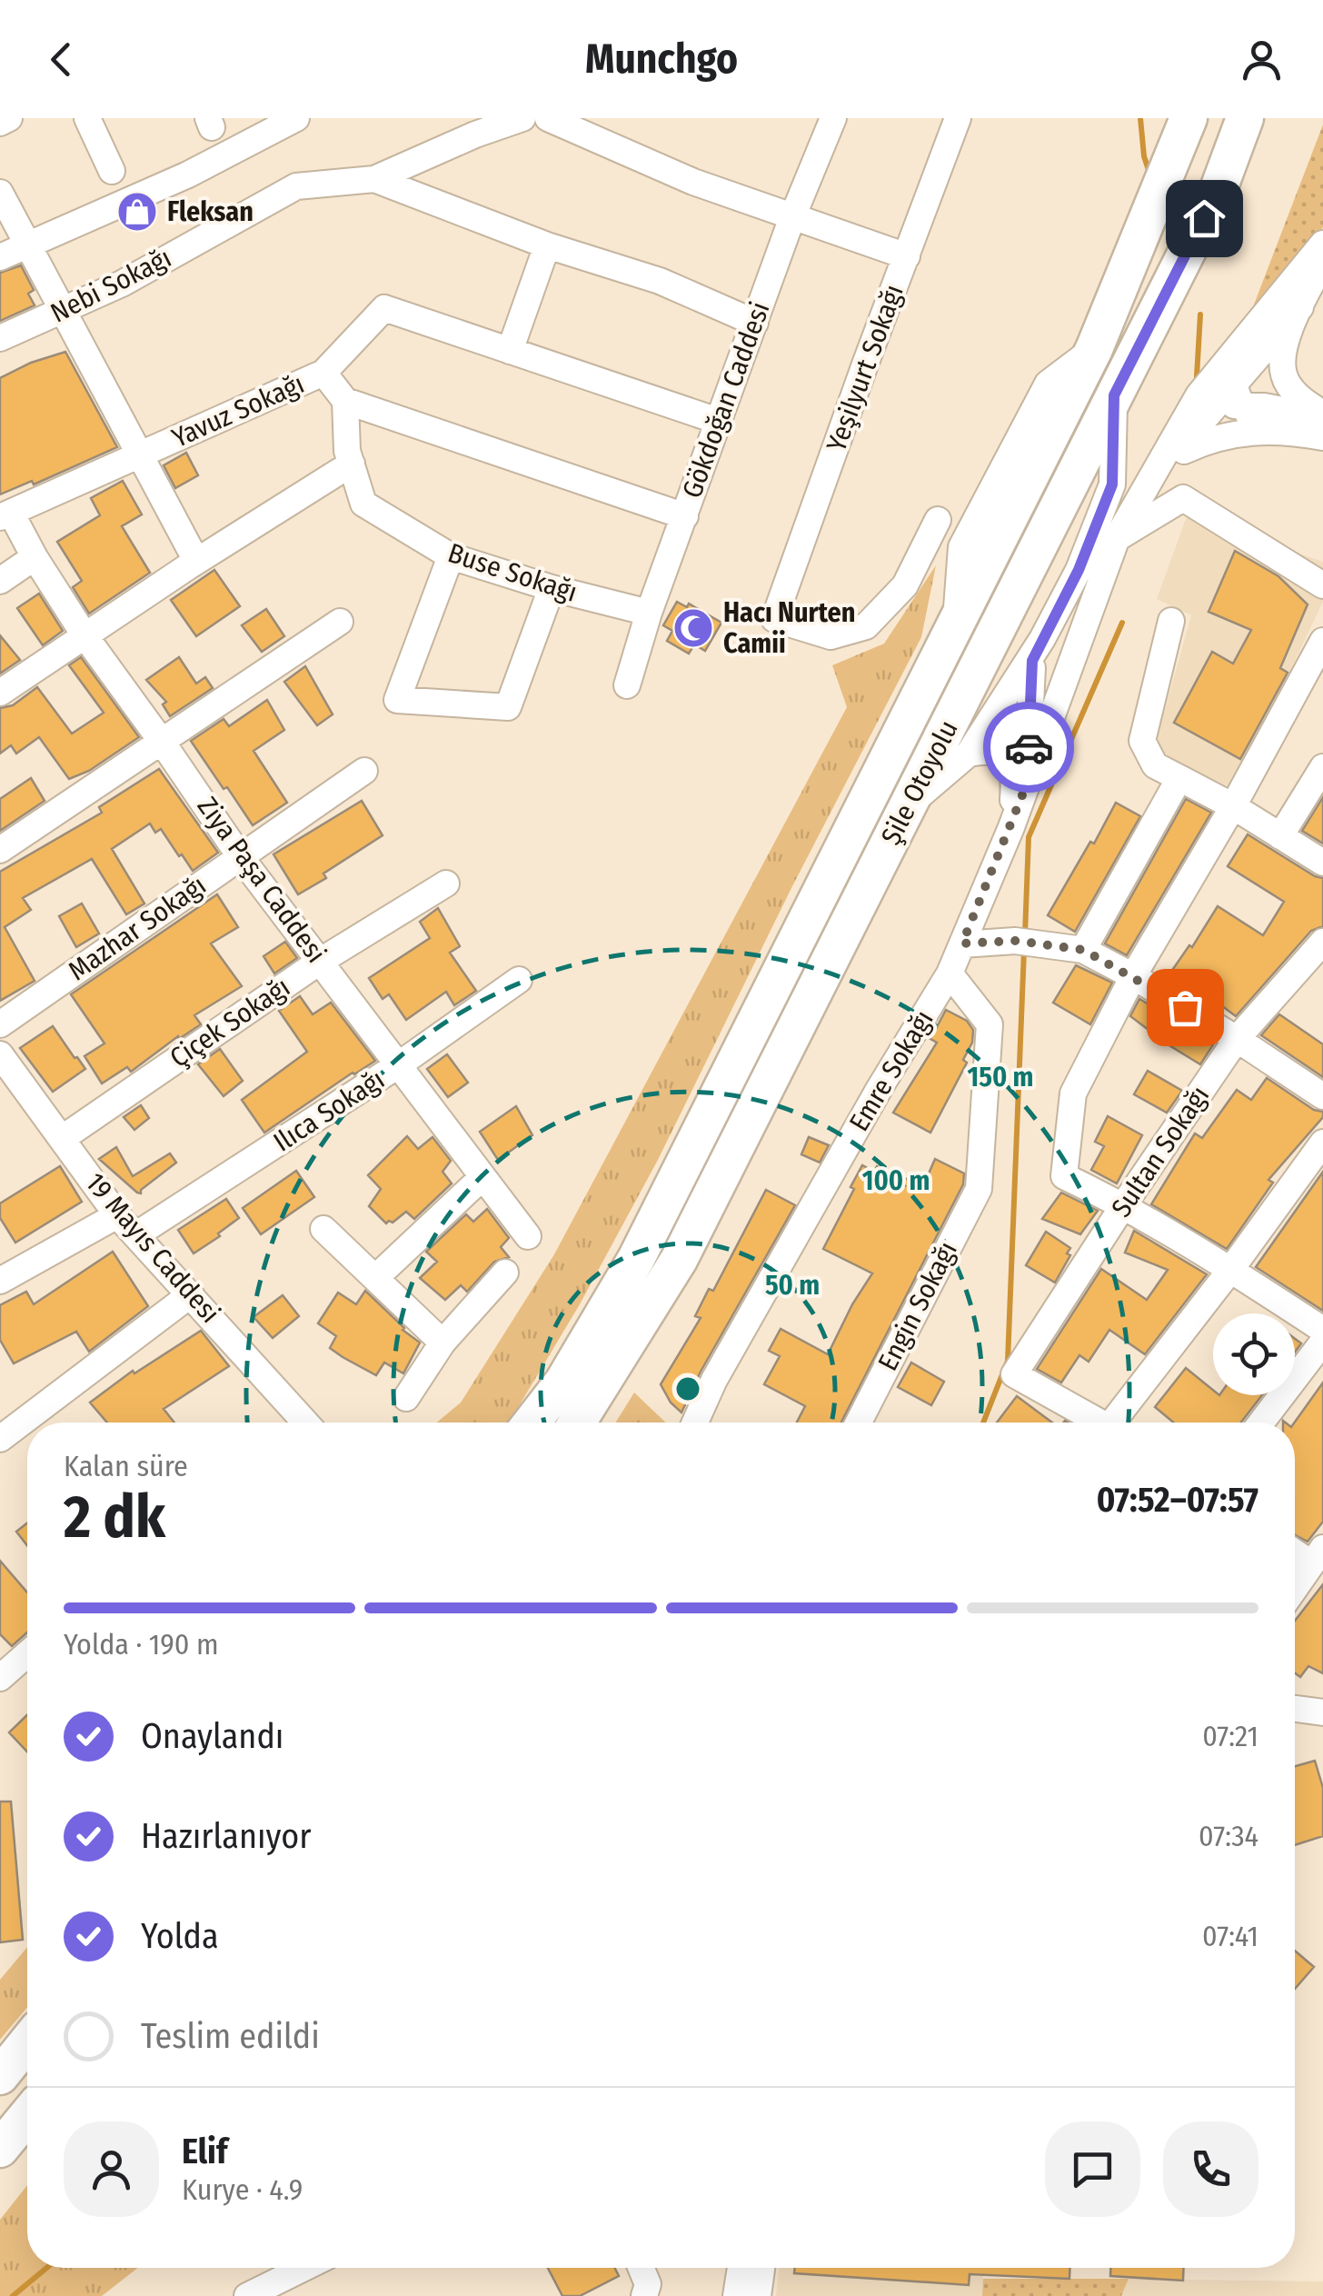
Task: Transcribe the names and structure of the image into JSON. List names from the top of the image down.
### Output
{
  "streets": {
    "highway": ["Şile Otoyolu"],
    "street": [
      "Nebi Sokağı",
      "Yeşilyurt Sokağı",
      "Gökdoğan Caddesi",
      "Yavuz Sokağı",
      "Buse Sokağı",
      "Ziya Paşa Caddesi",
      "Mazhar Sokağı",
      "Çiçek Sokağı",
      "Emre Sokağı",
      "Ilıca Sokağı",
      "Sultan Sokağı",
      "19 Mayıs Caddesi",
      "Engin Sokağı"
    ]
  },
  "crossings": [
    ["Gökdoğan Caddesi", "Yavuz Sokağı"],
    ["Gökdoğan Caddesi", "Buse Sokağı"],
    ["Yavuz Sokağı", "Ziya Paşa Caddesi"],
    ["Ziya Paşa Caddesi", "Mazhar Sokağı"],
    ["Ziya Paşa Caddesi", "Çiçek Sokağı"],
    ["Ziya Paşa Caddesi", "Ilıca Sokağı"],
    ["Çiçek Sokağı", "19 Mayıs Caddesi"],
    ["Emre Sokağı", "Engin Sokağı"],
    ["Ilıca Sokağı", "19 Mayıs Caddesi"]
  ],
  "places": {
    "shop": ["Fleksan"],
    "mosque": ["Hacı Nurten Camii"]
  },
  "page": {
    "header": "Munchgo",
    "heading": ["2 dk", "Kalan süre", "07:52–07:57"],
    "panel": ["Elif", "Kurye · 4.9"],
    "bar": "Yolda · 190 m",
    "list": [
      ["Onaylandı", "07:21"],
      ["Hazırlanıyor", "07:34"],
      ["Yolda", "07:41"],
      "Teslim edildi"
    ]
  },
  "rings": ["150 m", "100 m", "50 m"]
}
